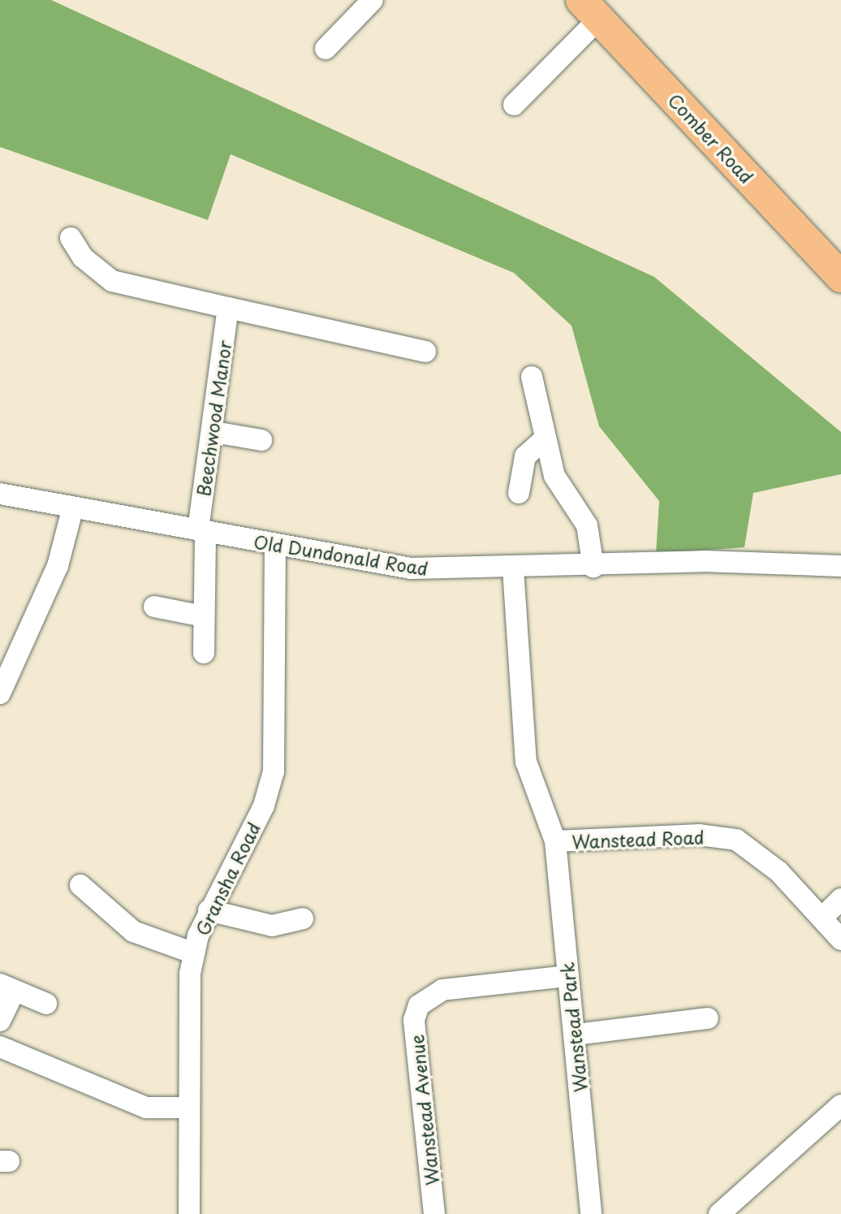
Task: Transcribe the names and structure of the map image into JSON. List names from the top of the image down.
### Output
{
  "streets": {
    "highway": ["Comber Road"],
    "street": [
      "Beechwood Manor",
      "Old Dundonald Road",
      "Wanstead Road",
      "Gransha Road",
      "Wanstead Park",
      "Wanstead Avenue"
    ]
  },
  "crossings": [
    ["Beechwood Manor", "Old Dundonald Road"],
    ["Old Dundonald Road", "Wanstead Road"],
    ["Old Dundonald Road", "Gransha Road"],
    ["Wanstead Road", "Wanstead Park"],
    ["Wanstead Park", "Wanstead Avenue"]
  ]
}
